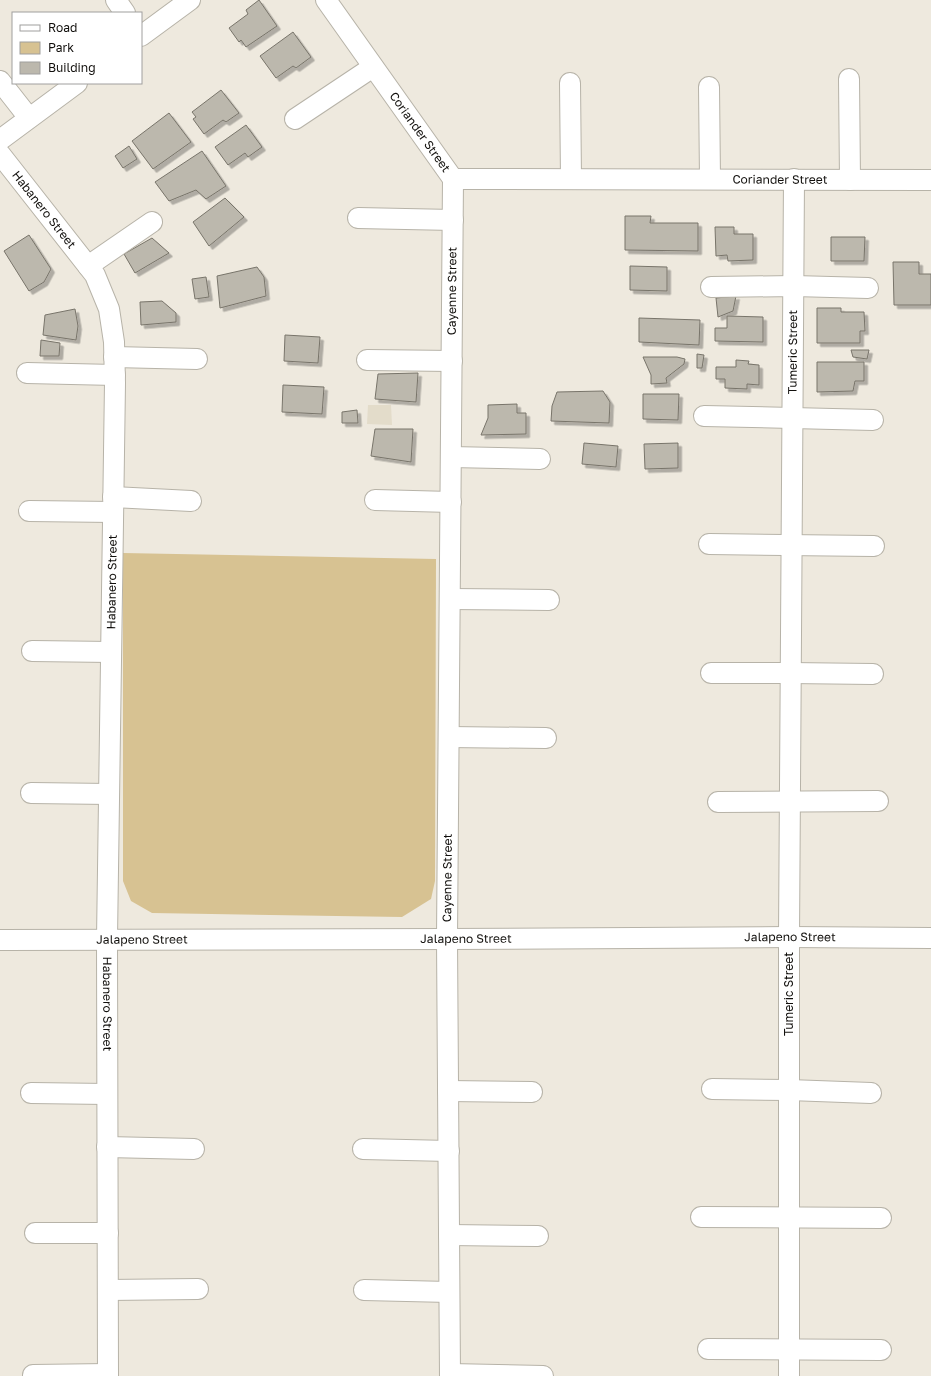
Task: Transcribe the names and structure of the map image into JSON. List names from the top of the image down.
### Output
{
  "streets": {
    "street": [
      "Coriander Street",
      "Habanero Street",
      "Cayenne Street",
      "Tumeric Street",
      "Jalapeno Street"
    ]
  },
  "crossings": [
    ["Coriander Street", "Cayenne Street"],
    ["Coriander Street", "Tumeric Street"],
    ["Habanero Street", "Jalapeno Street"],
    ["Cayenne Street", "Jalapeno Street"],
    ["Tumeric Street", "Jalapeno Street"]
  ],
  "legend": ["Road", "Park", "Building"]
}
